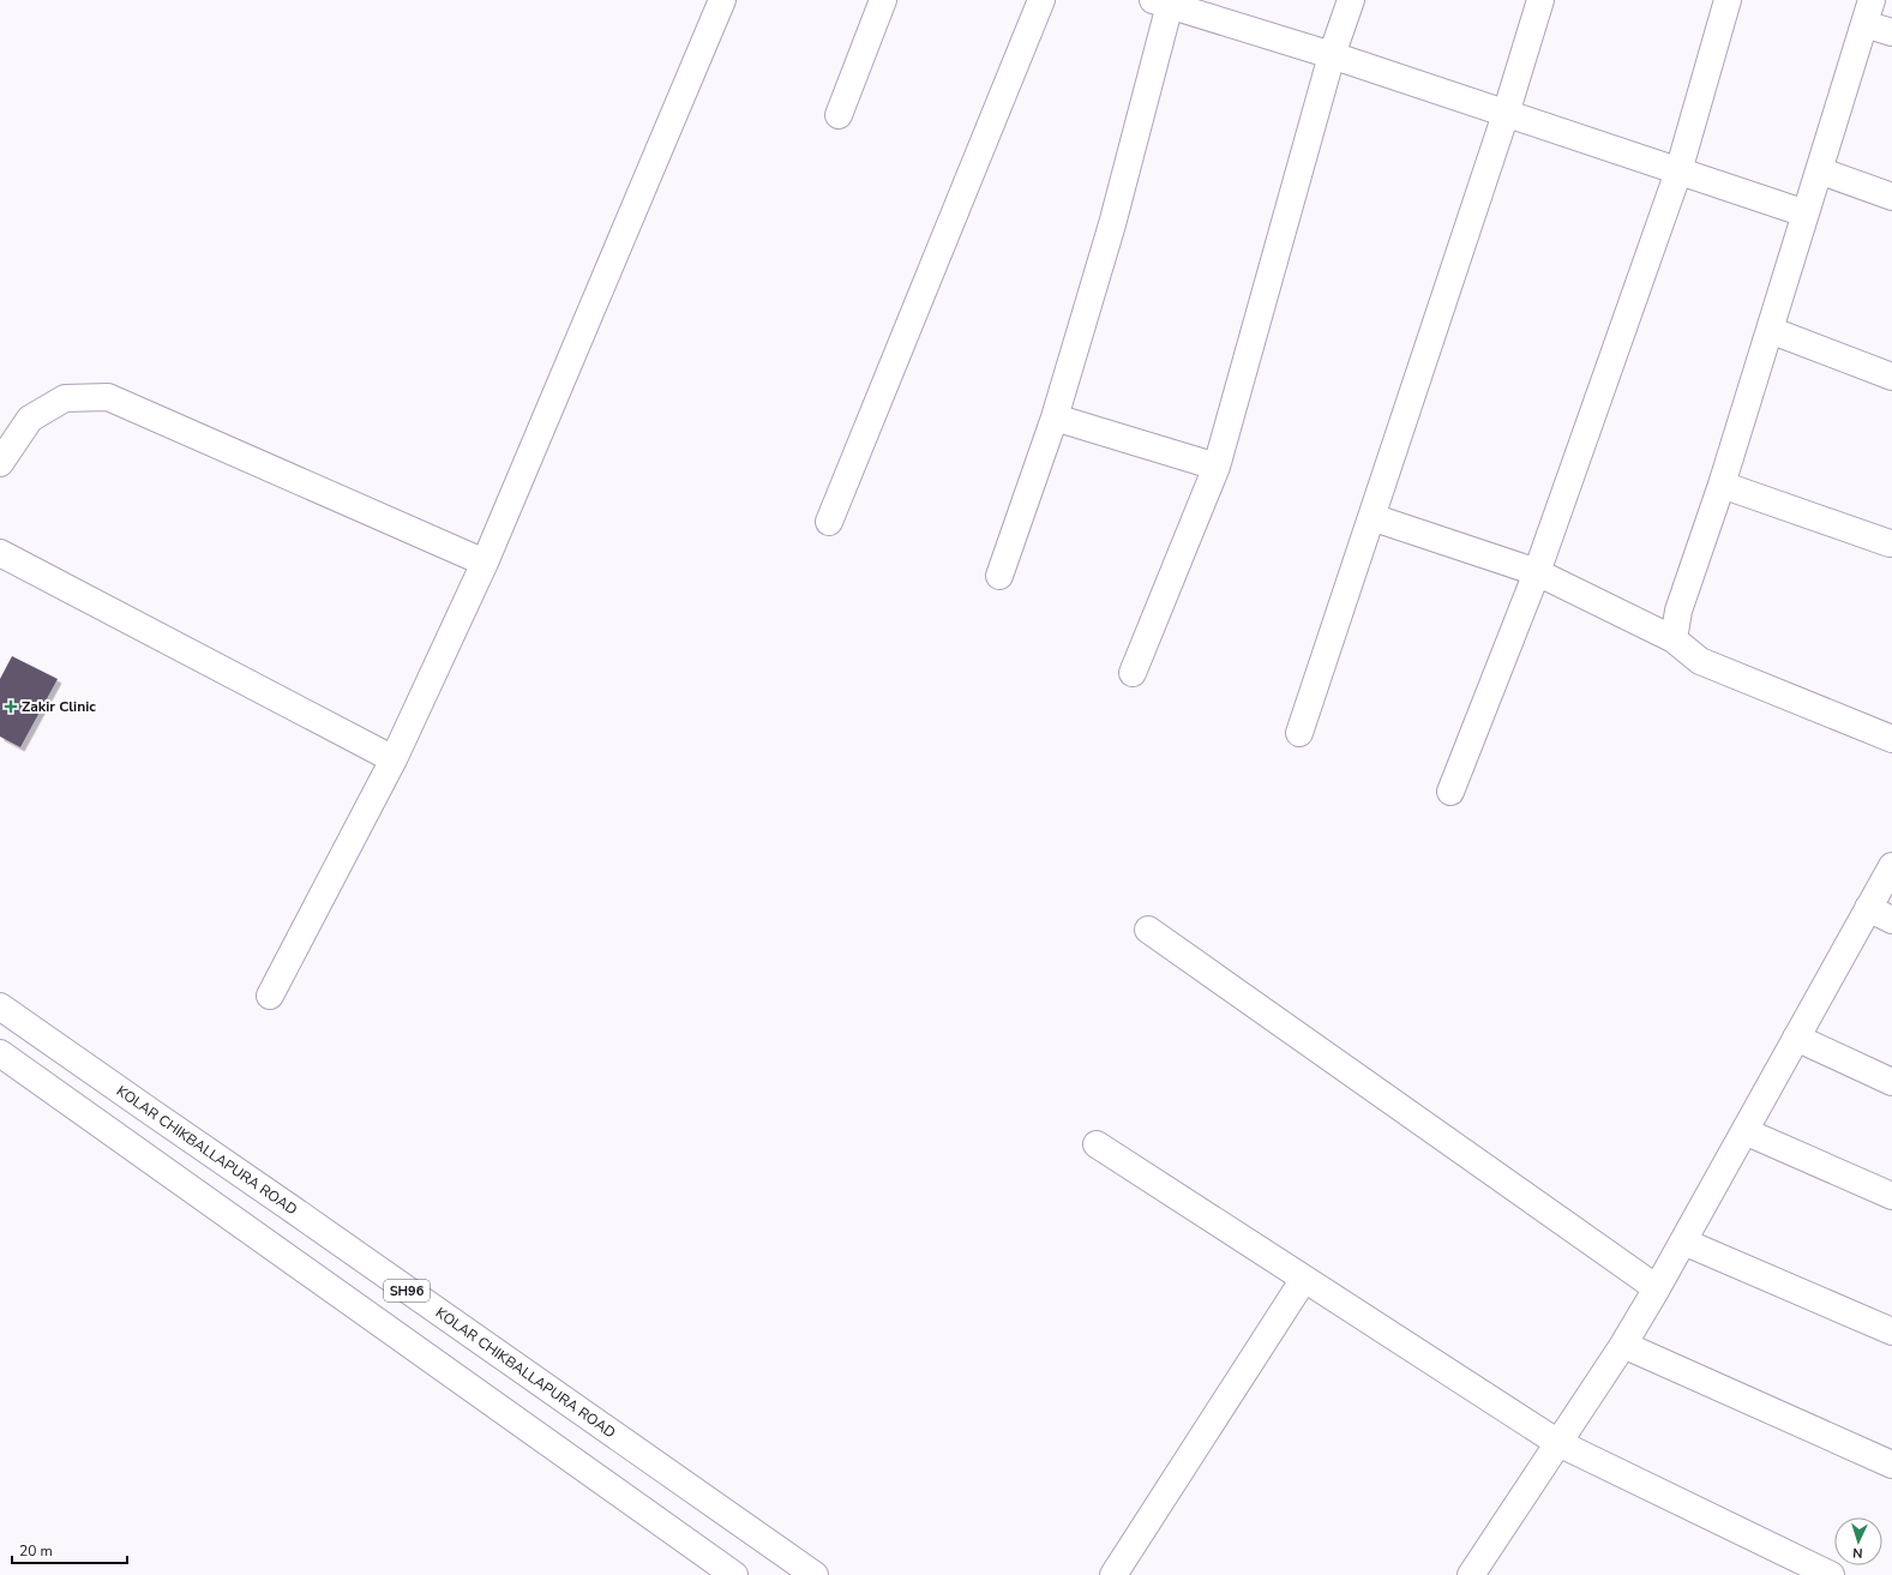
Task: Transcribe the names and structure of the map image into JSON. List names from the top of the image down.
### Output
{
  "streets": {
    "street": ["KOLAR CHIKBALLAPURA ROAD", "SH96"]
  },
  "places": {
    "health": ["Zakir Clinic"]
  },
  "scale_bar": "20 m",
  "north": "bottom"
}
